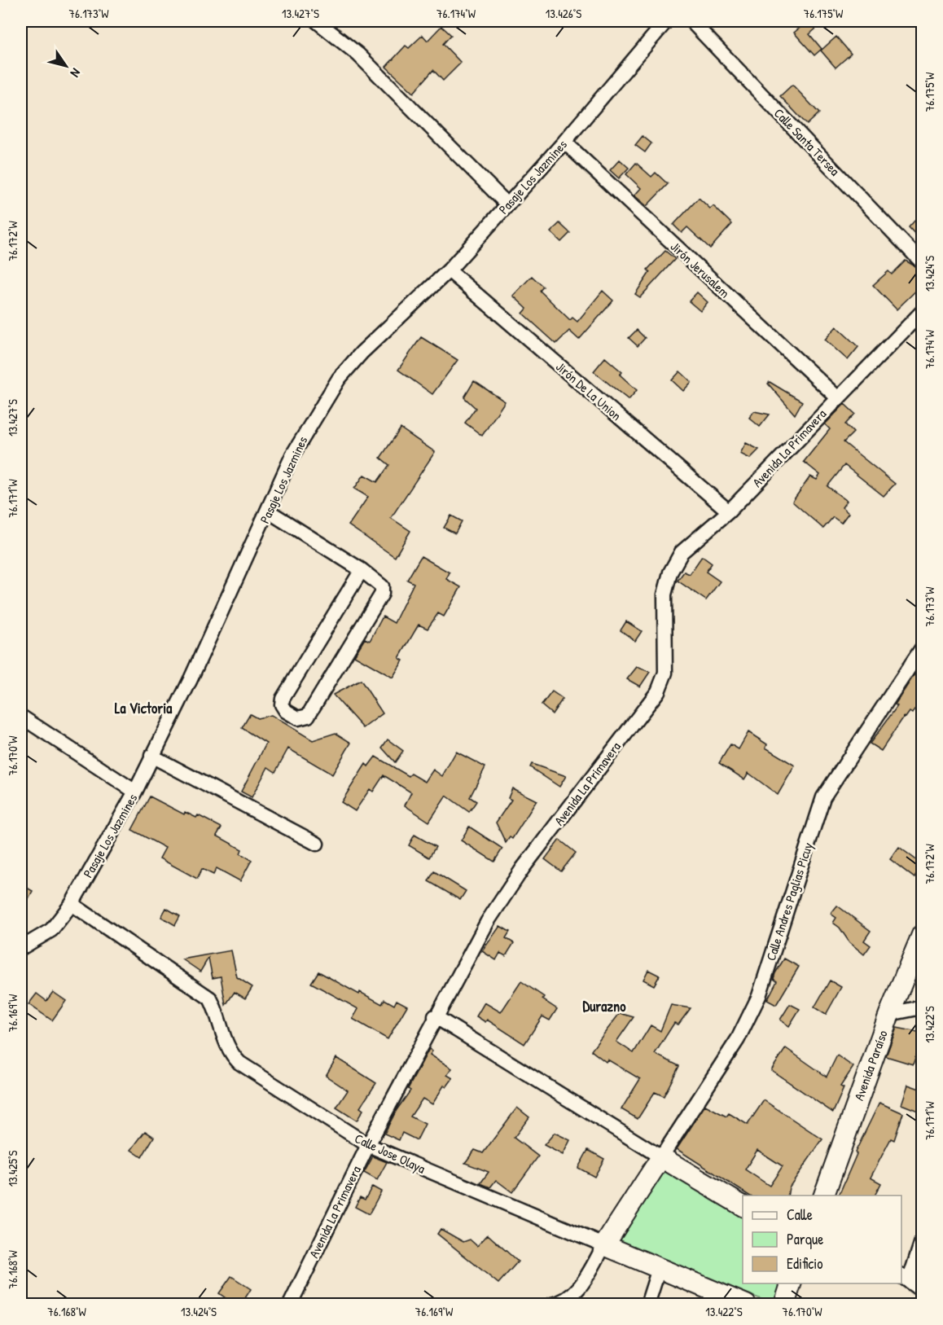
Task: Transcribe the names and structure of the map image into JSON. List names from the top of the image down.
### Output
{
  "streets": {
    "main road": ["Avenida Paraíso", "Calle Jose Olaya"],
    "street": [
      "Calle Santa Tersea",
      "Pasaje Los Jazmines",
      "Jirón Jerusalem",
      "Jirón De La Union",
      "Avenida La Primavera",
      "Calle Andres Paglias Picuy"
    ]
  },
  "crossings": [
    ["Pasaje Los Jazmines", "Jirón Jerusalem"],
    ["Pasaje Los Jazmines", "Jirón De La Union"],
    ["Pasaje Los Jazmines", "Calle Jose Olaya"],
    ["Jirón Jerusalem", "Avenida La Primavera"],
    ["Jirón De La Union", "Avenida La Primavera"],
    ["Avenida La Primavera", "Calle Jose Olaya"]
  ],
  "districts": ["La Victoria", "Durazno"],
  "legend": ["Calle", "Parque", "Edificio"],
  "north": "bottom right",
  "coordinates": [
    "76.173°W",
    "13.427°S",
    "76.174°W",
    "13.426°S",
    "76.175°W",
    "76.172°W",
    "13.424°S",
    "76.171°W",
    "76.170°W",
    "76.169°W",
    "13.422°S",
    "13.425°S",
    "76.168°W"
  ]
}
